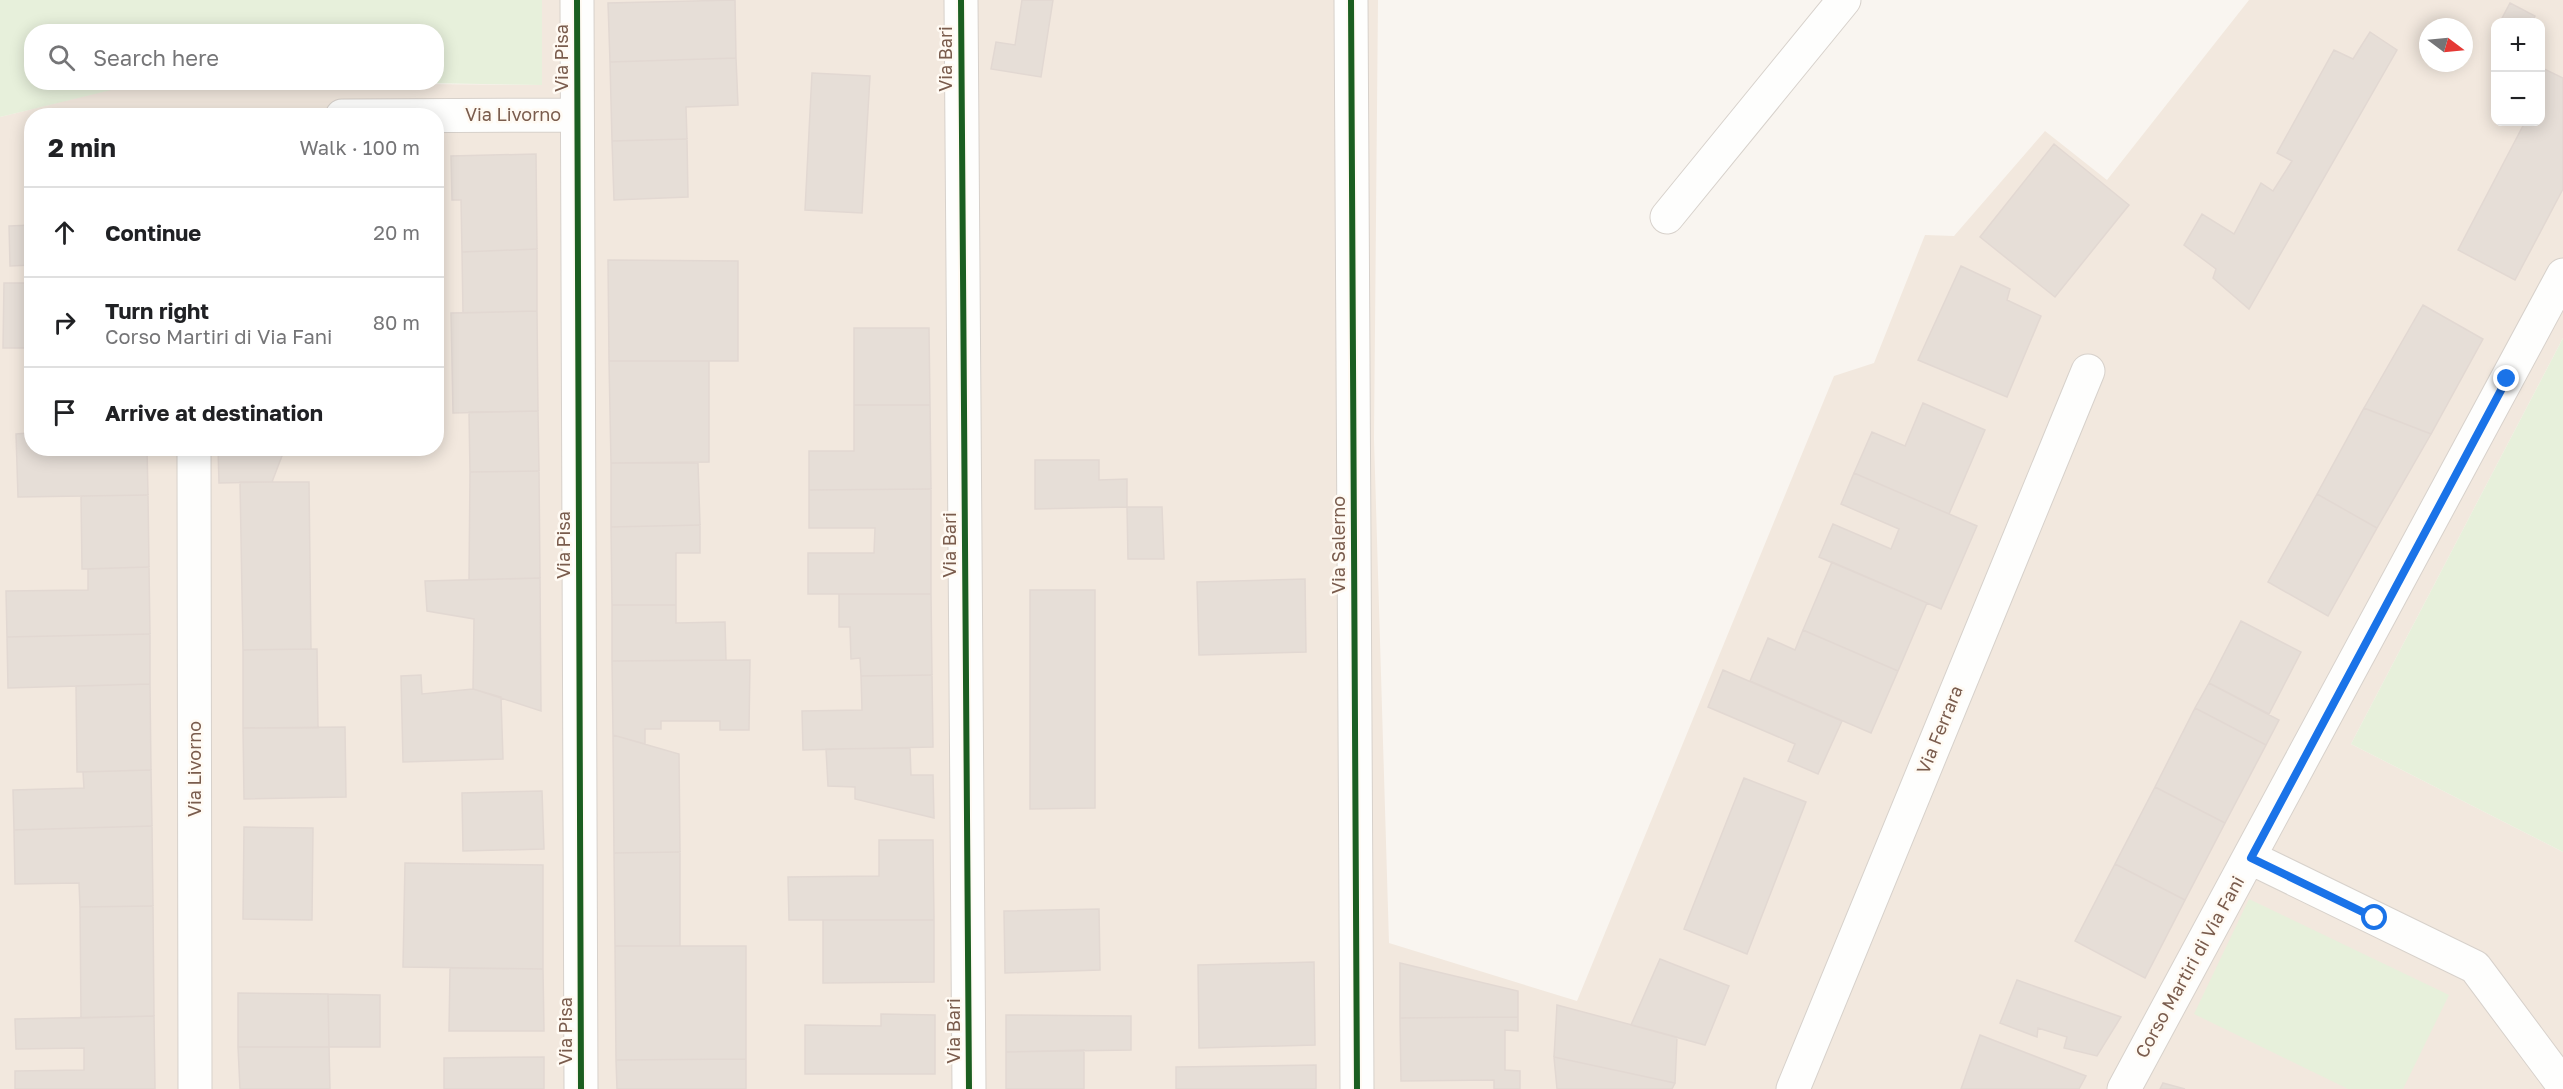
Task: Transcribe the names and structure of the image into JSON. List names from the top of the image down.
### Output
{
  "streets": {
    "street": [
      "Via Pisa",
      "Via Bari",
      "Via Livorno",
      "Via Salerno",
      "Via Ferrara",
      "Corso Martiri di Via Fani"
    ]
  },
  "crossings": [
    ["Via Pisa", "Via Livorno"]
  ],
  "north": "right",
  "page": {
    "map_buttons": ["+", "−"],
    "search": "Search here",
    "heading": ["2 min", "Walk · 100 m"],
    "list": [
      ["Continue", "20 m"],
      ["Turn right", "Corso Martiri di Via Fani", "80 m"],
      "Arrive at destination"
    ]
  }
}
